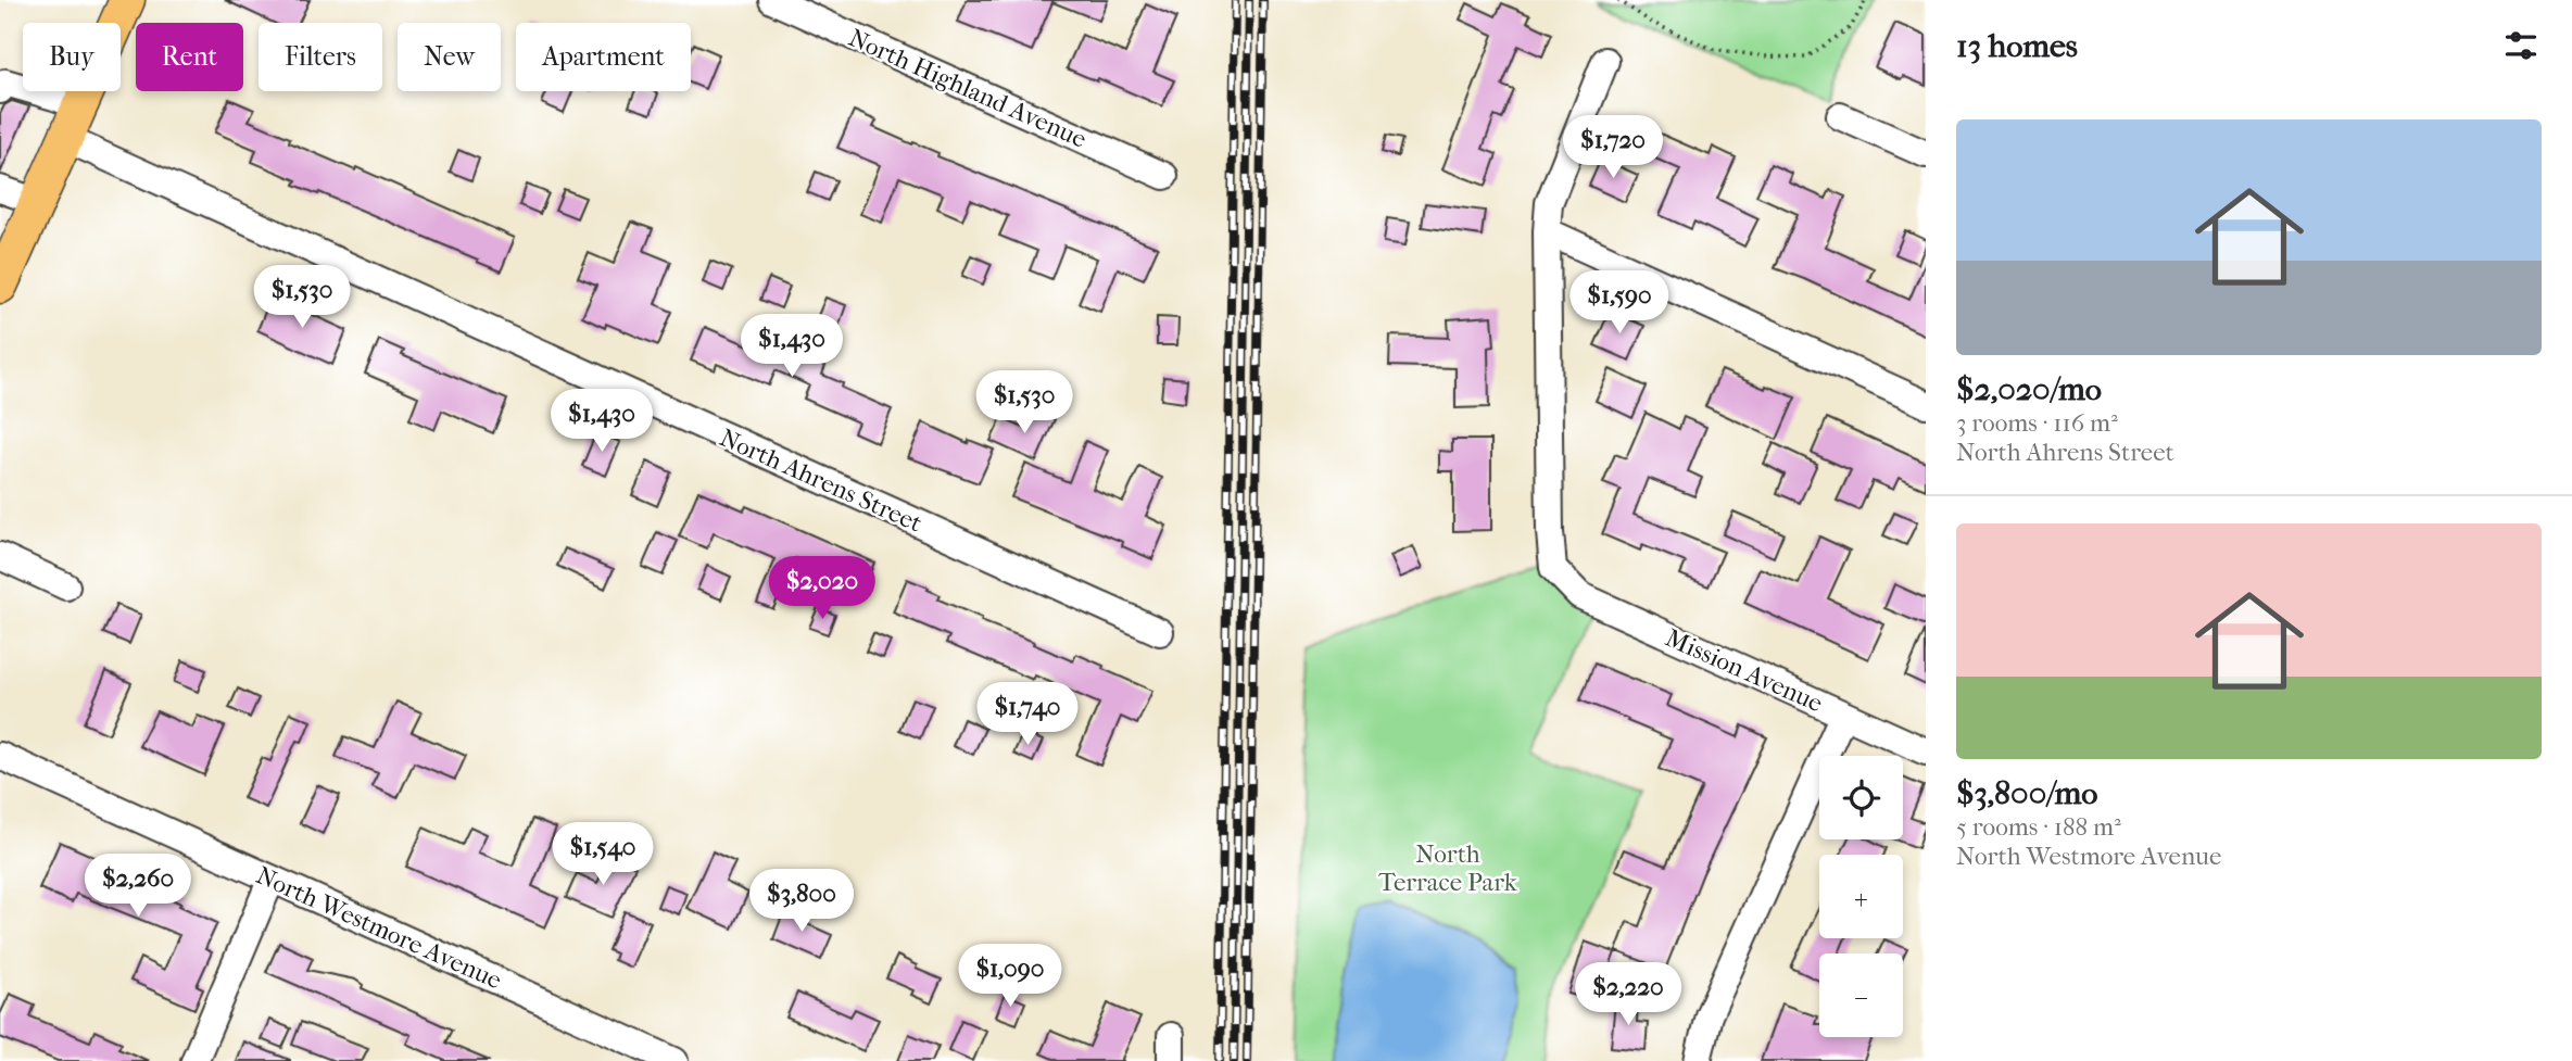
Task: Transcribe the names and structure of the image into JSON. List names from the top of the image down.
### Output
{
  "streets": {
    "street": [
      "North Highland Avenue",
      "North Ahrens Street",
      "Mission Avenue",
      "North Westmore Avenue"
    ]
  },
  "parks": ["North Terrace Park"],
  "page": {
    "heading": "13 homes",
    "chip": [
      "Buy",
      "Rent",
      "Filters",
      "New",
      "Apartment"
    ],
    "list": [
      {
        "name": "$2,020/mo",
        "note": "3 rooms · 116 m² · North Ahrens Street"
      },
      {
        "name": "$3,800/mo",
        "note": "5 rooms · 188 m² · North Westmore Avenue"
      }
    ],
    "price": [
      "$1,720",
      "$1,530",
      "$1,590",
      "$1,430",
      "$1,530",
      "$1,430",
      "$2,020",
      "$1,740",
      "$1,540",
      "$2,260",
      "$3,800",
      "$1,090",
      "$2,220"
    ],
    "map_buttons": ["+", "−"]
  }
}
